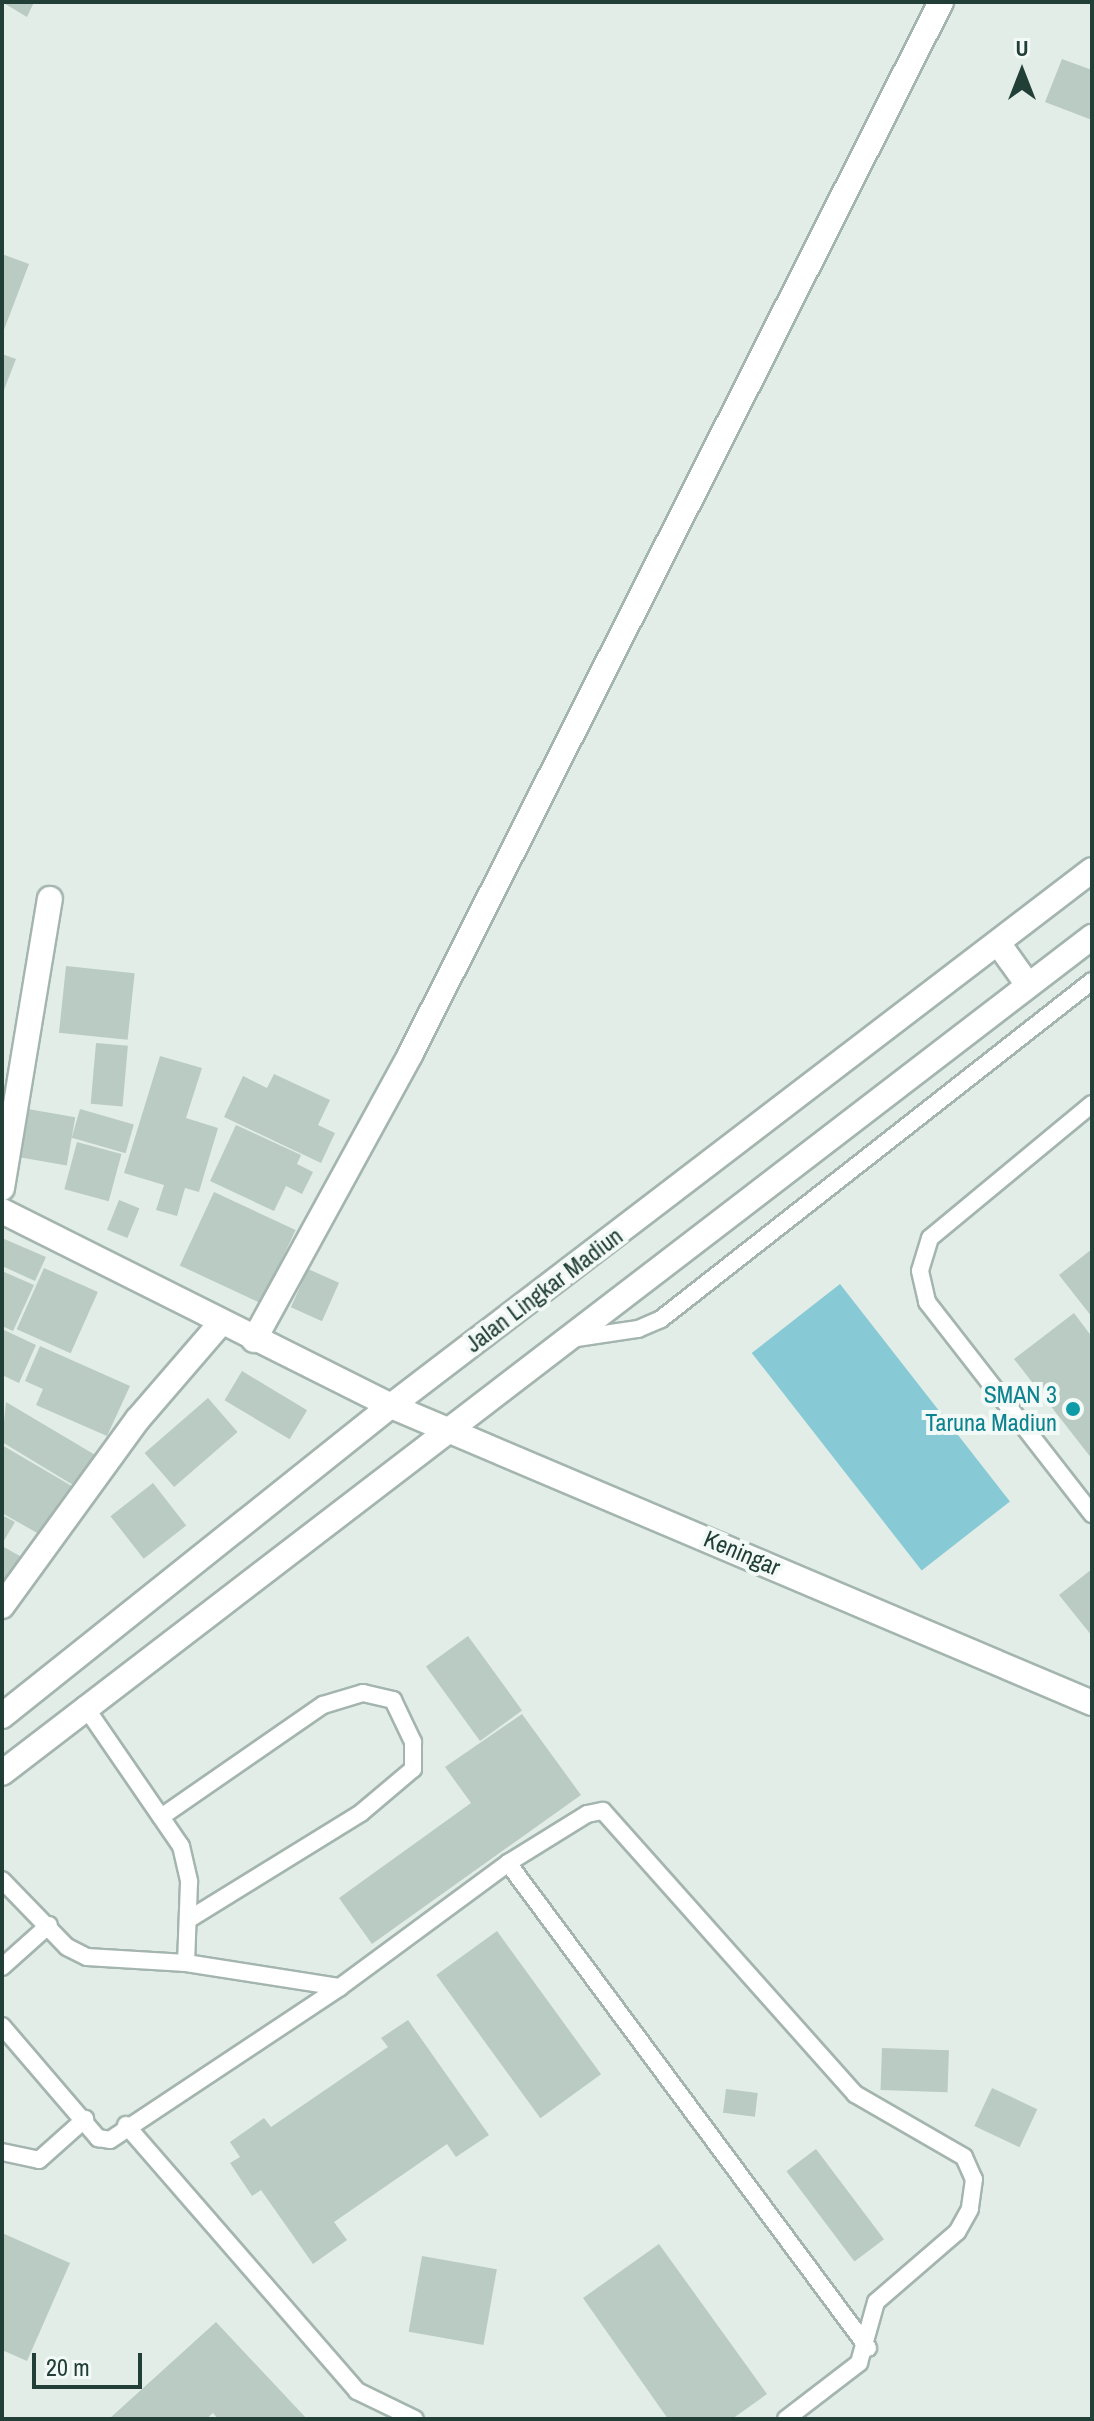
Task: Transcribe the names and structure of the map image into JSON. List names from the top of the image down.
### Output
{
  "streets": {
    "street": ["Jalan Lingkar Madiun", "Keningar"]
  },
  "crossings": [
    ["Jalan Lingkar Madiun", "Keningar"]
  ],
  "places": ["SMAN 3 Taruna Madiun"],
  "scale_bar": "20 m",
  "north": "top"
}
